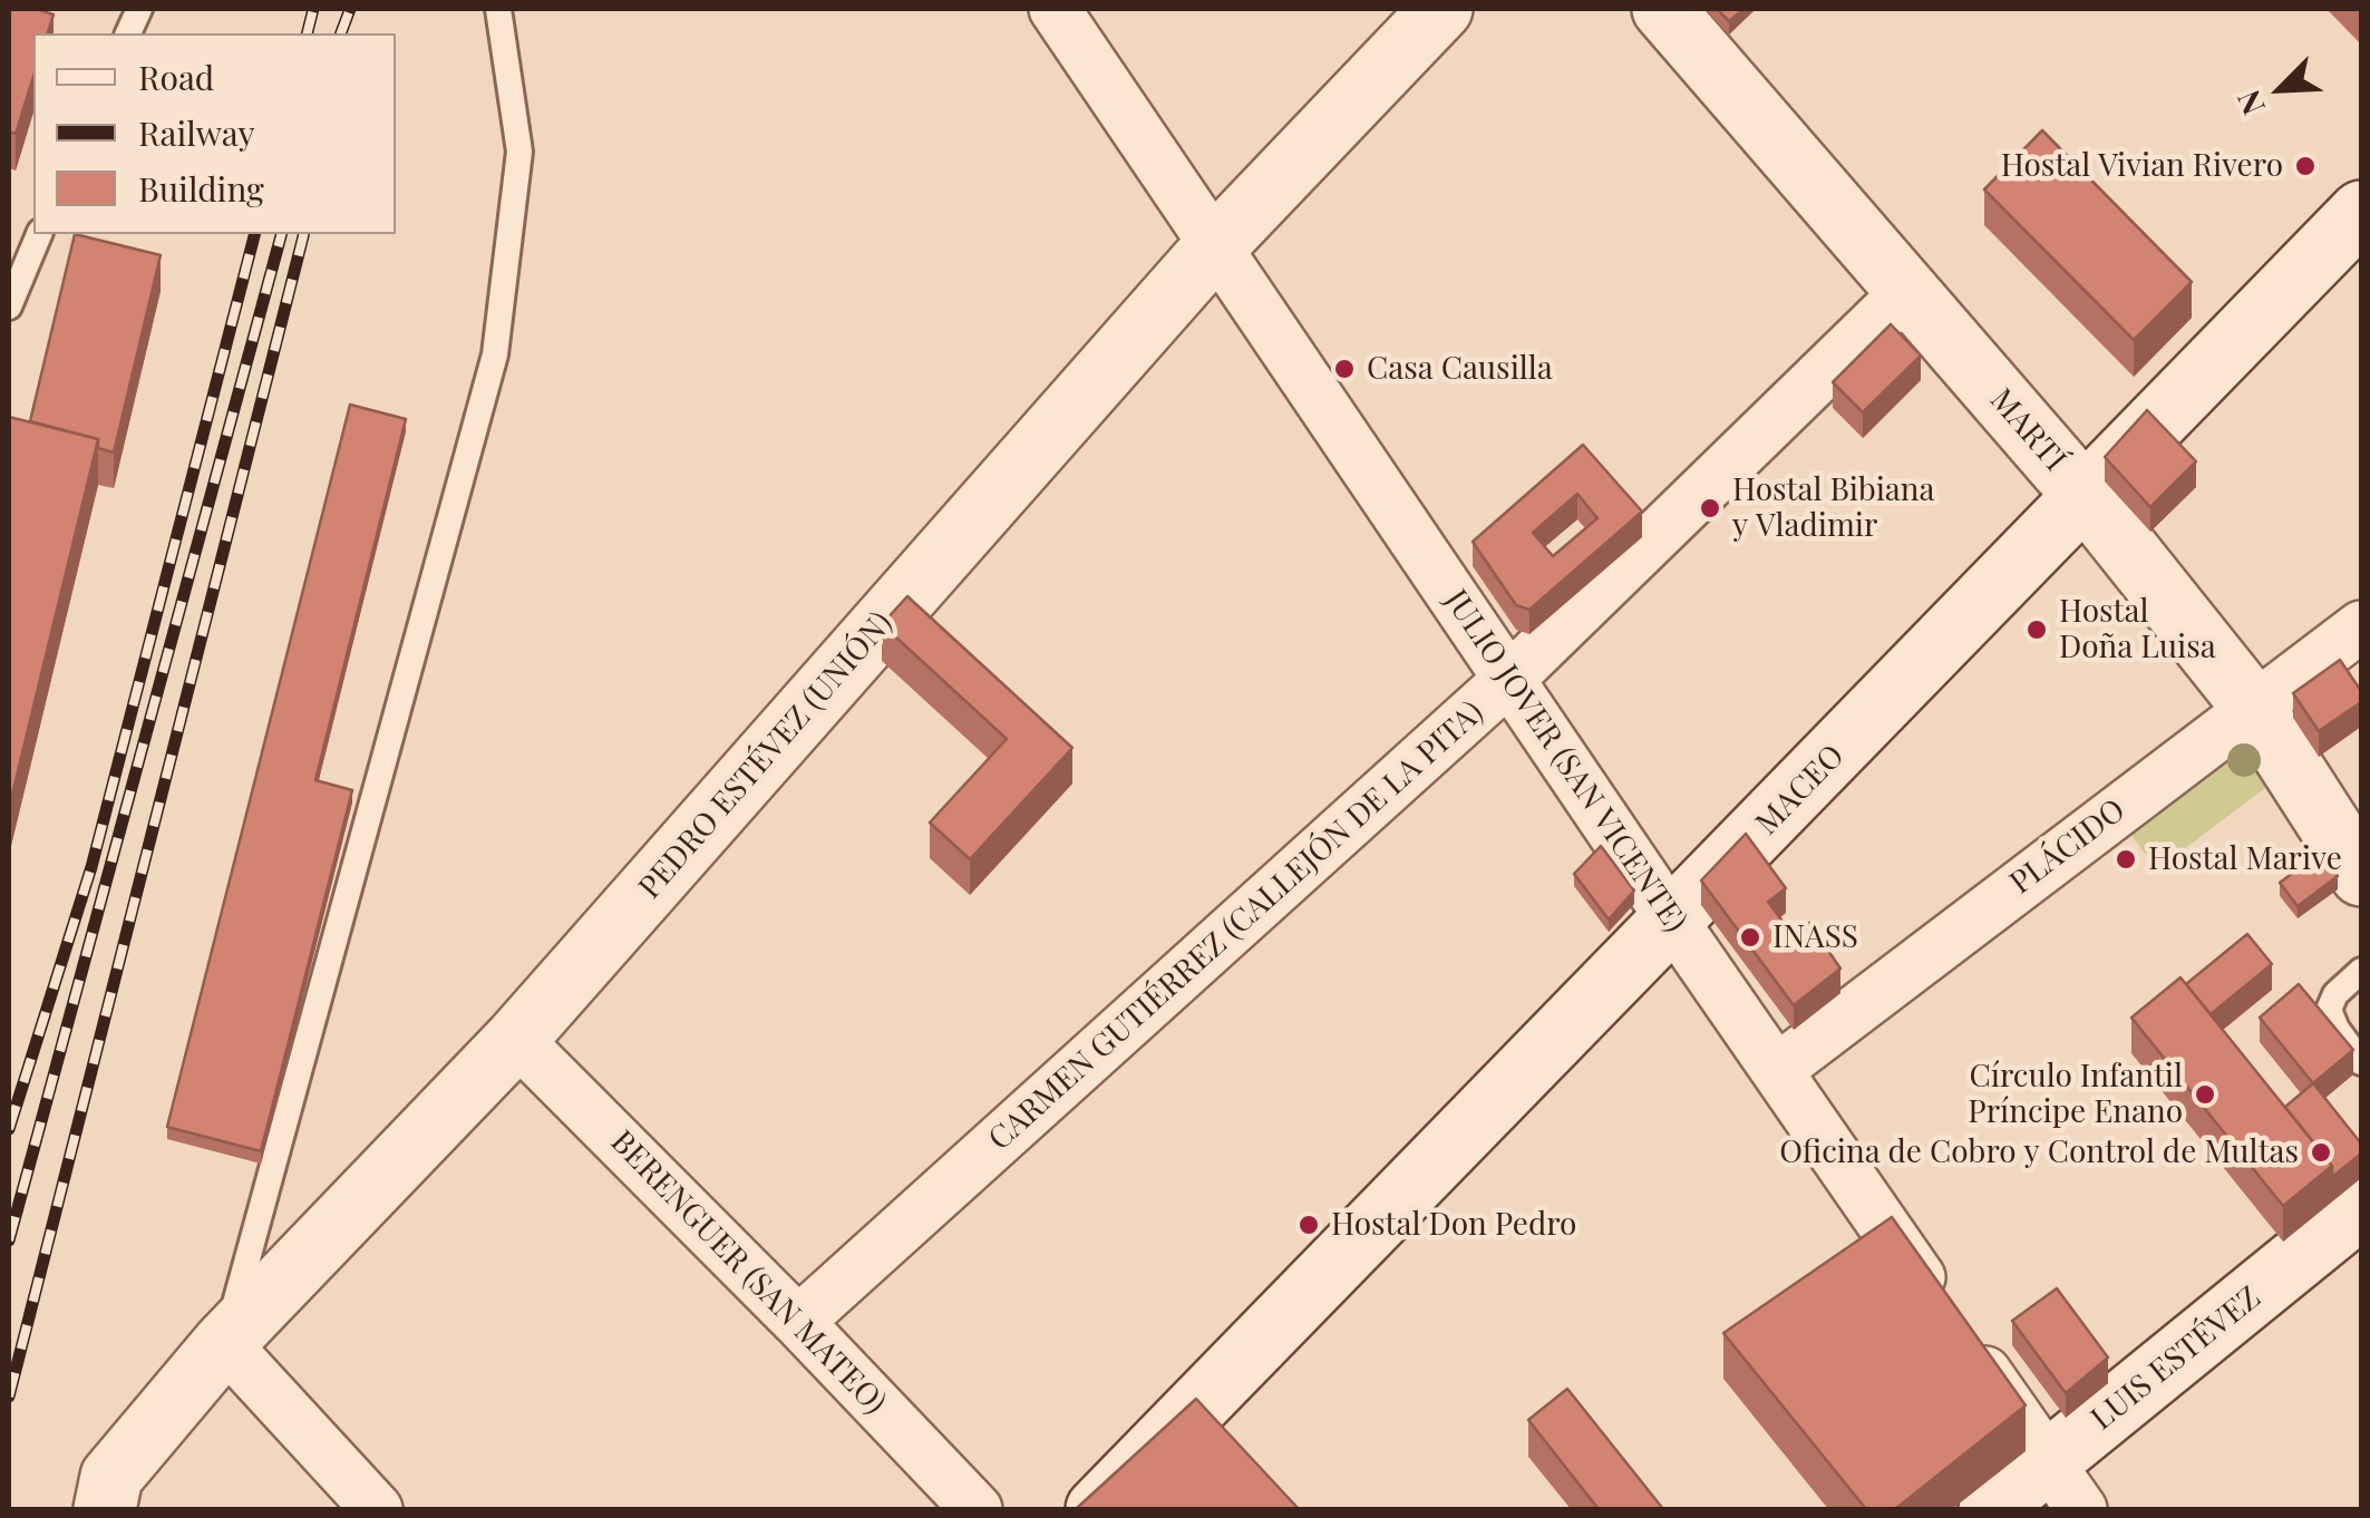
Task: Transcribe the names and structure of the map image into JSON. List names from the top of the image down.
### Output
{
  "streets": {
    "street": [
      "MARTÍ",
      "PEDRO ESTÉVEZ (UNIÓN)",
      "JULIO JOVER (SAN VICENTE)",
      "MACEO",
      "PLÁCIDO",
      "CARMEN GUTIÉRREZ (CALLEJÓN DE LA PITA)",
      "BERENGUER (SAN MATEO)",
      "LUIS ESTÉVEZ"
    ]
  },
  "crossings": [
    ["MARTÍ", "MACEO"],
    ["MARTÍ", "PLÁCIDO"],
    ["MARTÍ", "CARMEN GUTIÉRREZ (CALLEJÓN DE LA PITA)"],
    ["PEDRO ESTÉVEZ (UNIÓN)", "JULIO JOVER (SAN VICENTE)"],
    ["PEDRO ESTÉVEZ (UNIÓN)", "BERENGUER (SAN MATEO)"],
    ["JULIO JOVER (SAN VICENTE)", "MACEO"],
    ["JULIO JOVER (SAN VICENTE)", "PLÁCIDO"],
    ["JULIO JOVER (SAN VICENTE)", "CARMEN GUTIÉRREZ (CALLEJÓN DE LA PITA)"],
    ["JULIO JOVER (SAN VICENTE)", "LUIS ESTÉVEZ"],
    ["CARMEN GUTIÉRREZ (CALLEJÓN DE LA PITA)", "BERENGUER (SAN MATEO)"]
  ],
  "places": [
    "Hostal Vivian Rivero",
    "Casa Causilla",
    "Hostal Bibiana y Vladimir",
    "Hostal Doña Luisa",
    "Hostal Marive",
    "INASS",
    "Círculo Infantil Príncipe Enano",
    "Oficina de Cobro y Control de Multas",
    "Hostal Don Pedro"
  ],
  "legend": ["Road", "Railway", "Building"],
  "north": "bottom left"
}
